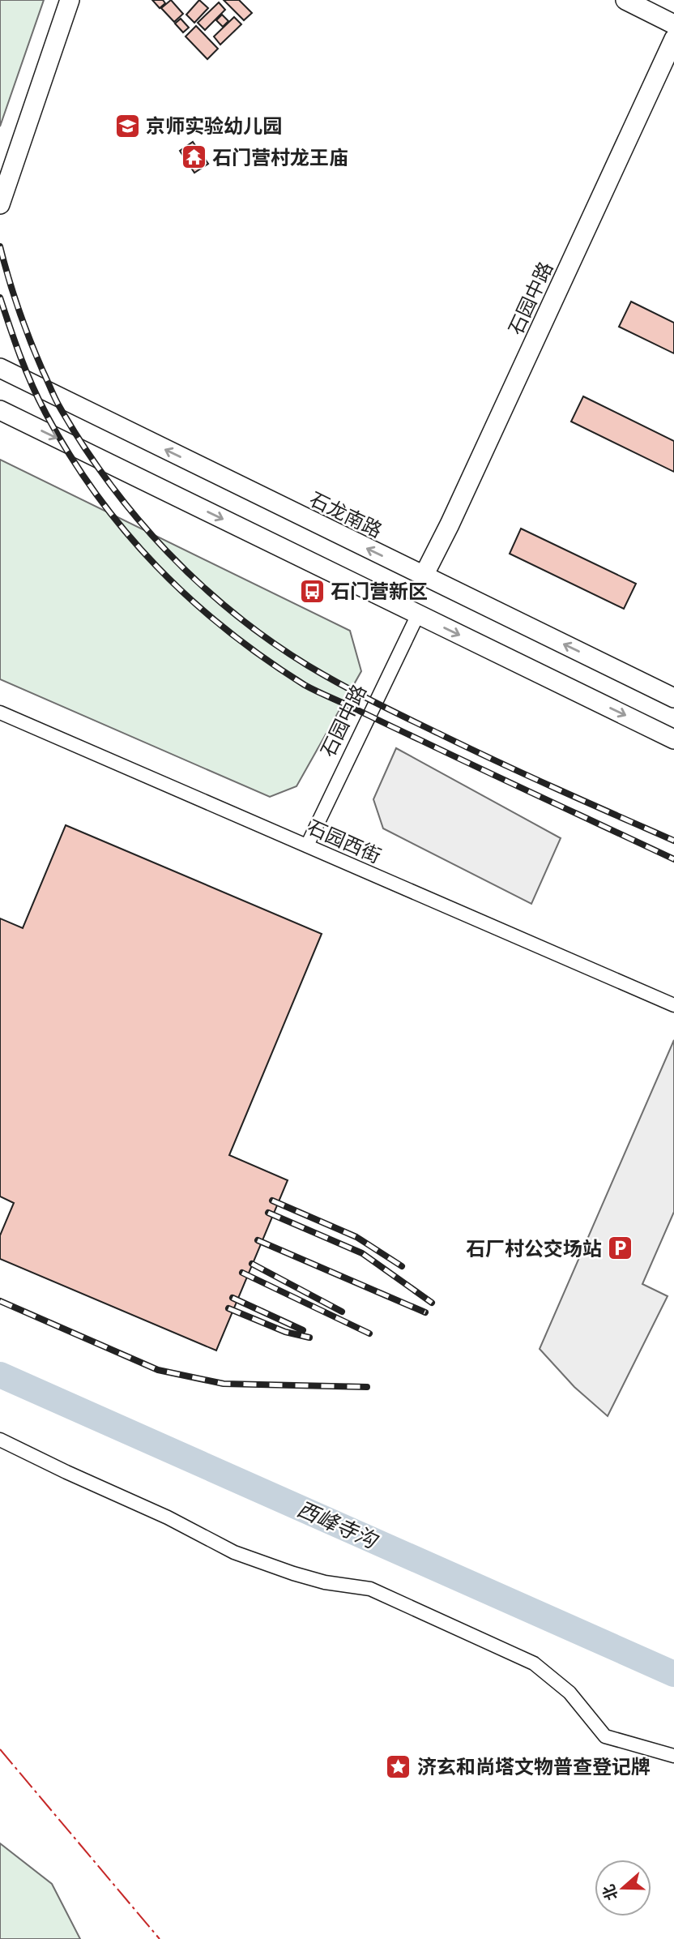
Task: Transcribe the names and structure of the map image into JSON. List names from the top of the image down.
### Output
{
  "streets": {
    "main road": ["石园中路", "石龙南路"],
    "street": ["石园西街"]
  },
  "crossings": [
    ["石园中路", "石龙南路"],
    ["石园中路", "石园西街"]
  ],
  "water": ["西峰寺沟"],
  "places": {
    "school or university": ["京师实验幼儿园"],
    "temple": ["石门营村龙王庙"],
    "bus stop": ["石门营新区"],
    "parking": ["石厂村公交场站"],
    "place": ["济玄和尚塔文物普查登记牌"]
  },
  "north": "left"
}
